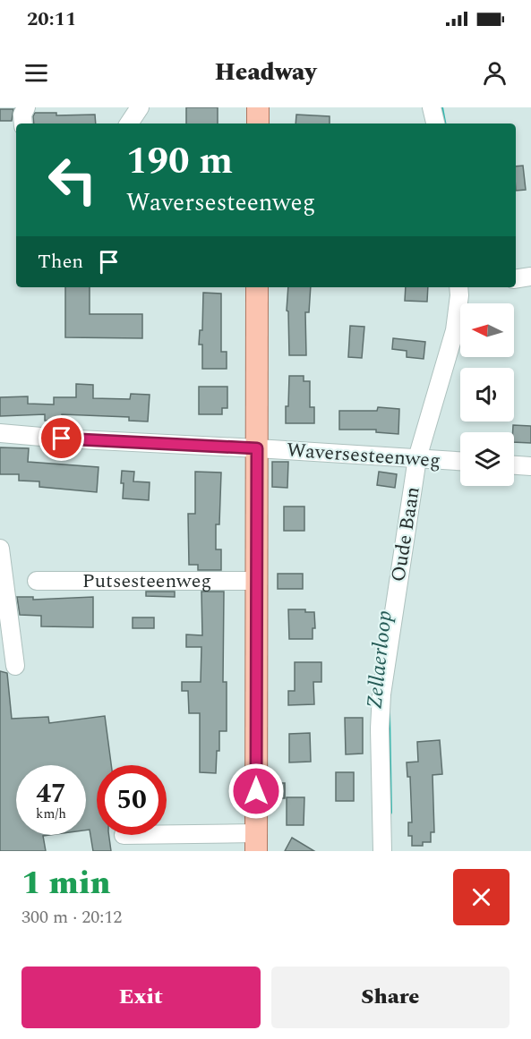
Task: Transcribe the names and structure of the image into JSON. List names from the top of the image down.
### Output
{
  "streets": {
    "street": ["Waversesteenweg", "Oude Baan", "Putsesteenweg"]
  },
  "crossings": [
    ["Waversesteenweg", "Oude Baan"]
  ],
  "water": ["Zellaerloop"],
  "north": "left",
  "page": {
    "status": "20:11",
    "header": "Headway",
    "turn": ["190 m", "Waversesteenweg"],
    "then": "Then",
    "speed": "47 km/h",
    "limit": "50",
    "heading": ["1 min", "300 m · 20:12"],
    "buttons": ["Exit", "Share"]
  }
}
